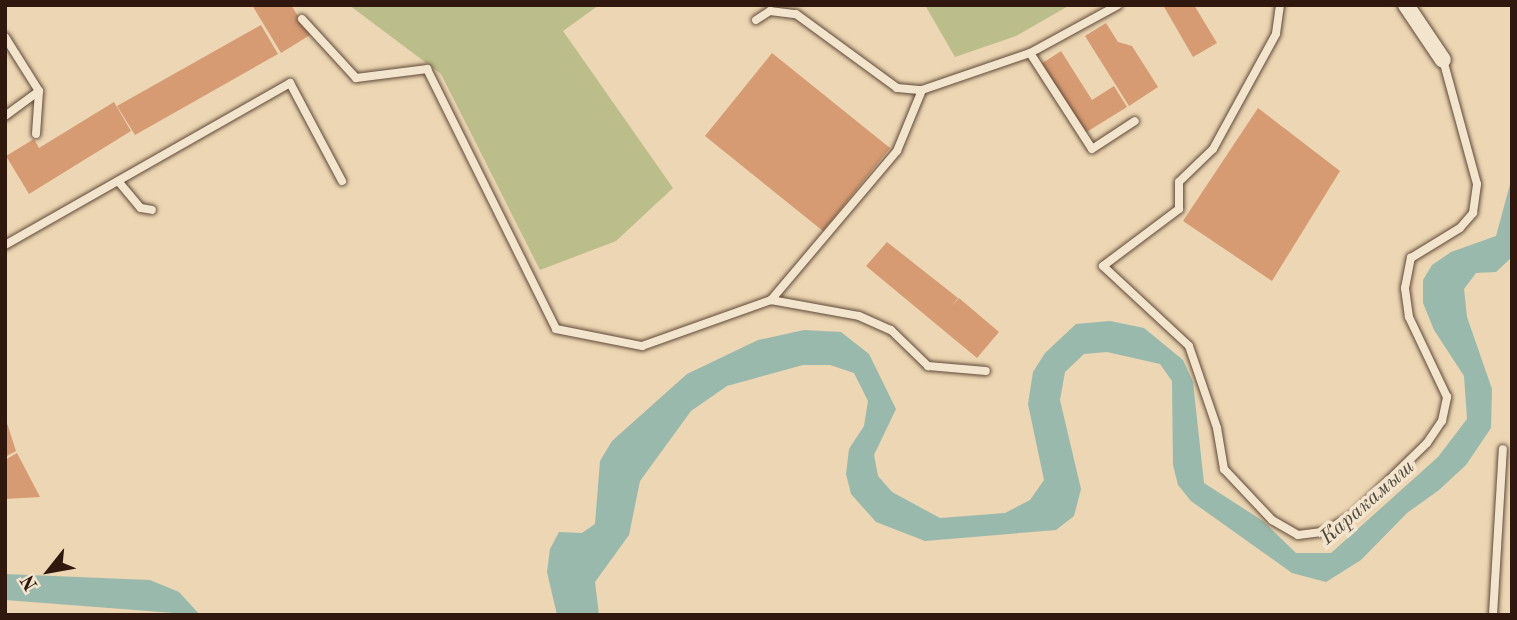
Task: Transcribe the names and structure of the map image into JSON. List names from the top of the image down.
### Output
{
  "water": ["Каракамыш"],
  "north": "bottom left"
}
